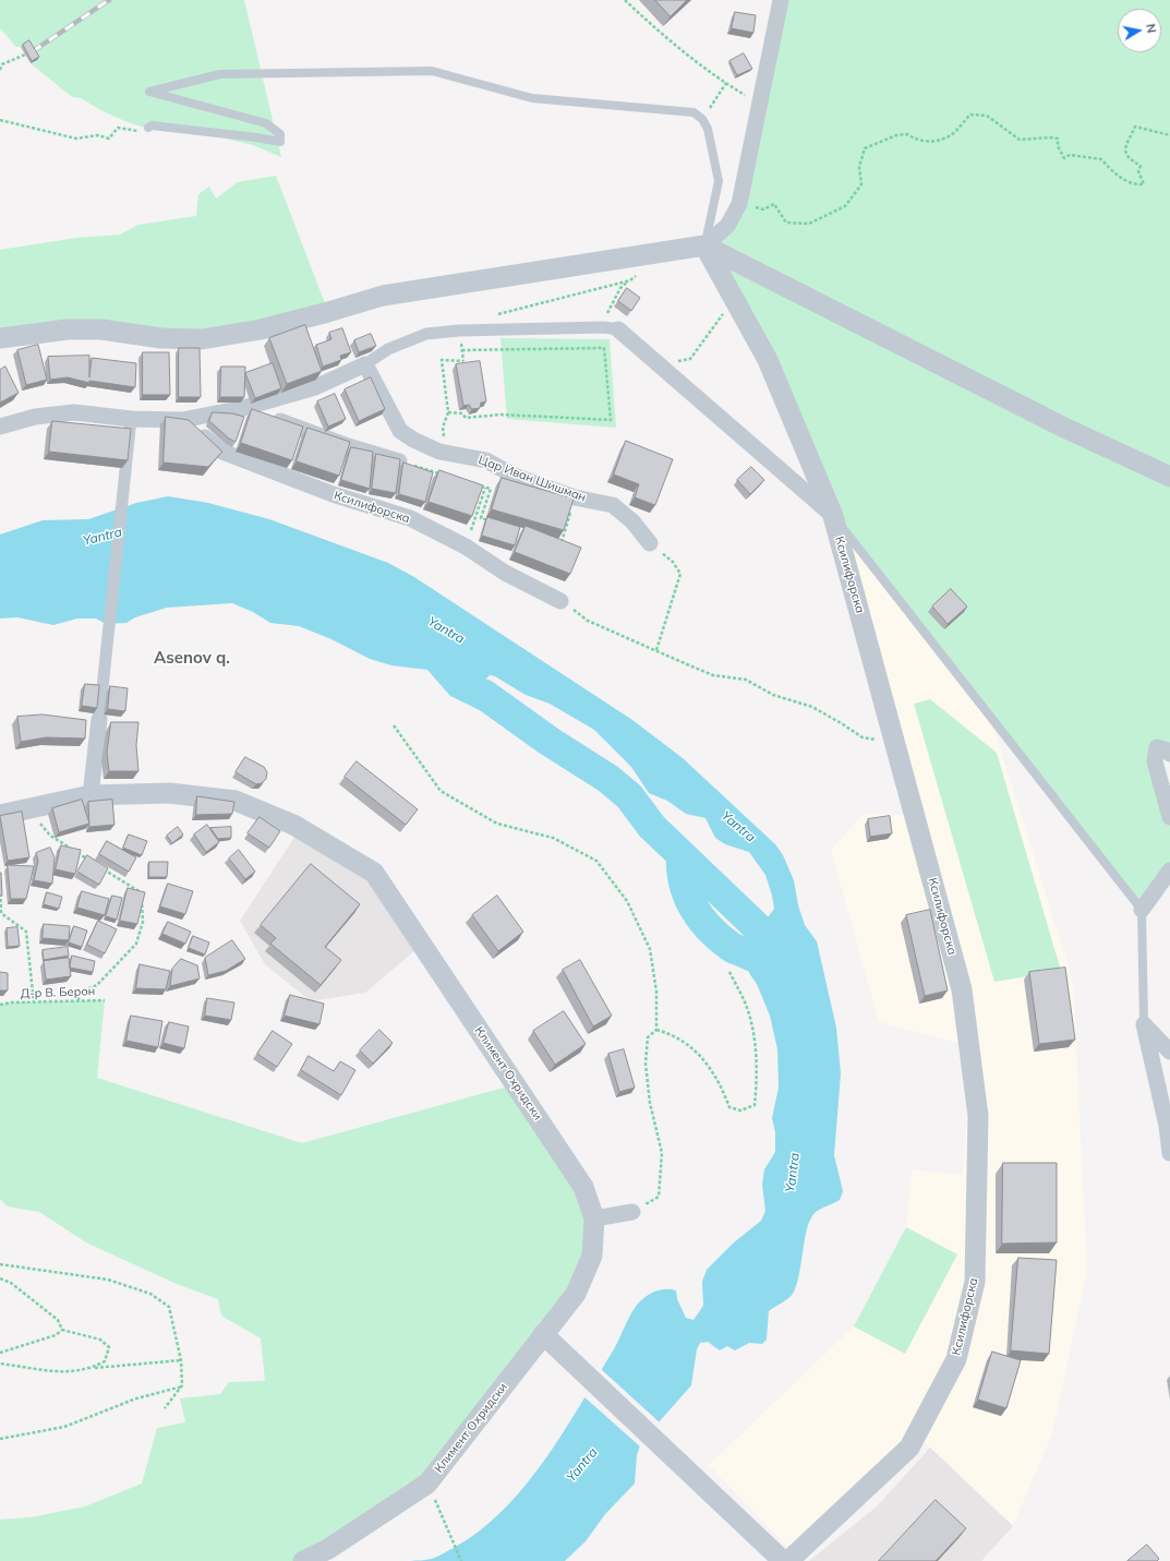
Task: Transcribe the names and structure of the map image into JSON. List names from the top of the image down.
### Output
{
  "streets": {
    "street": ["Цар Иван Шишман", "Ксилифорска", "Климент Охридски"],
    "path": ["Д-р В. Берон"]
  },
  "districts": ["Asenov q."],
  "water": ["Yantra"],
  "north": "right"
}
